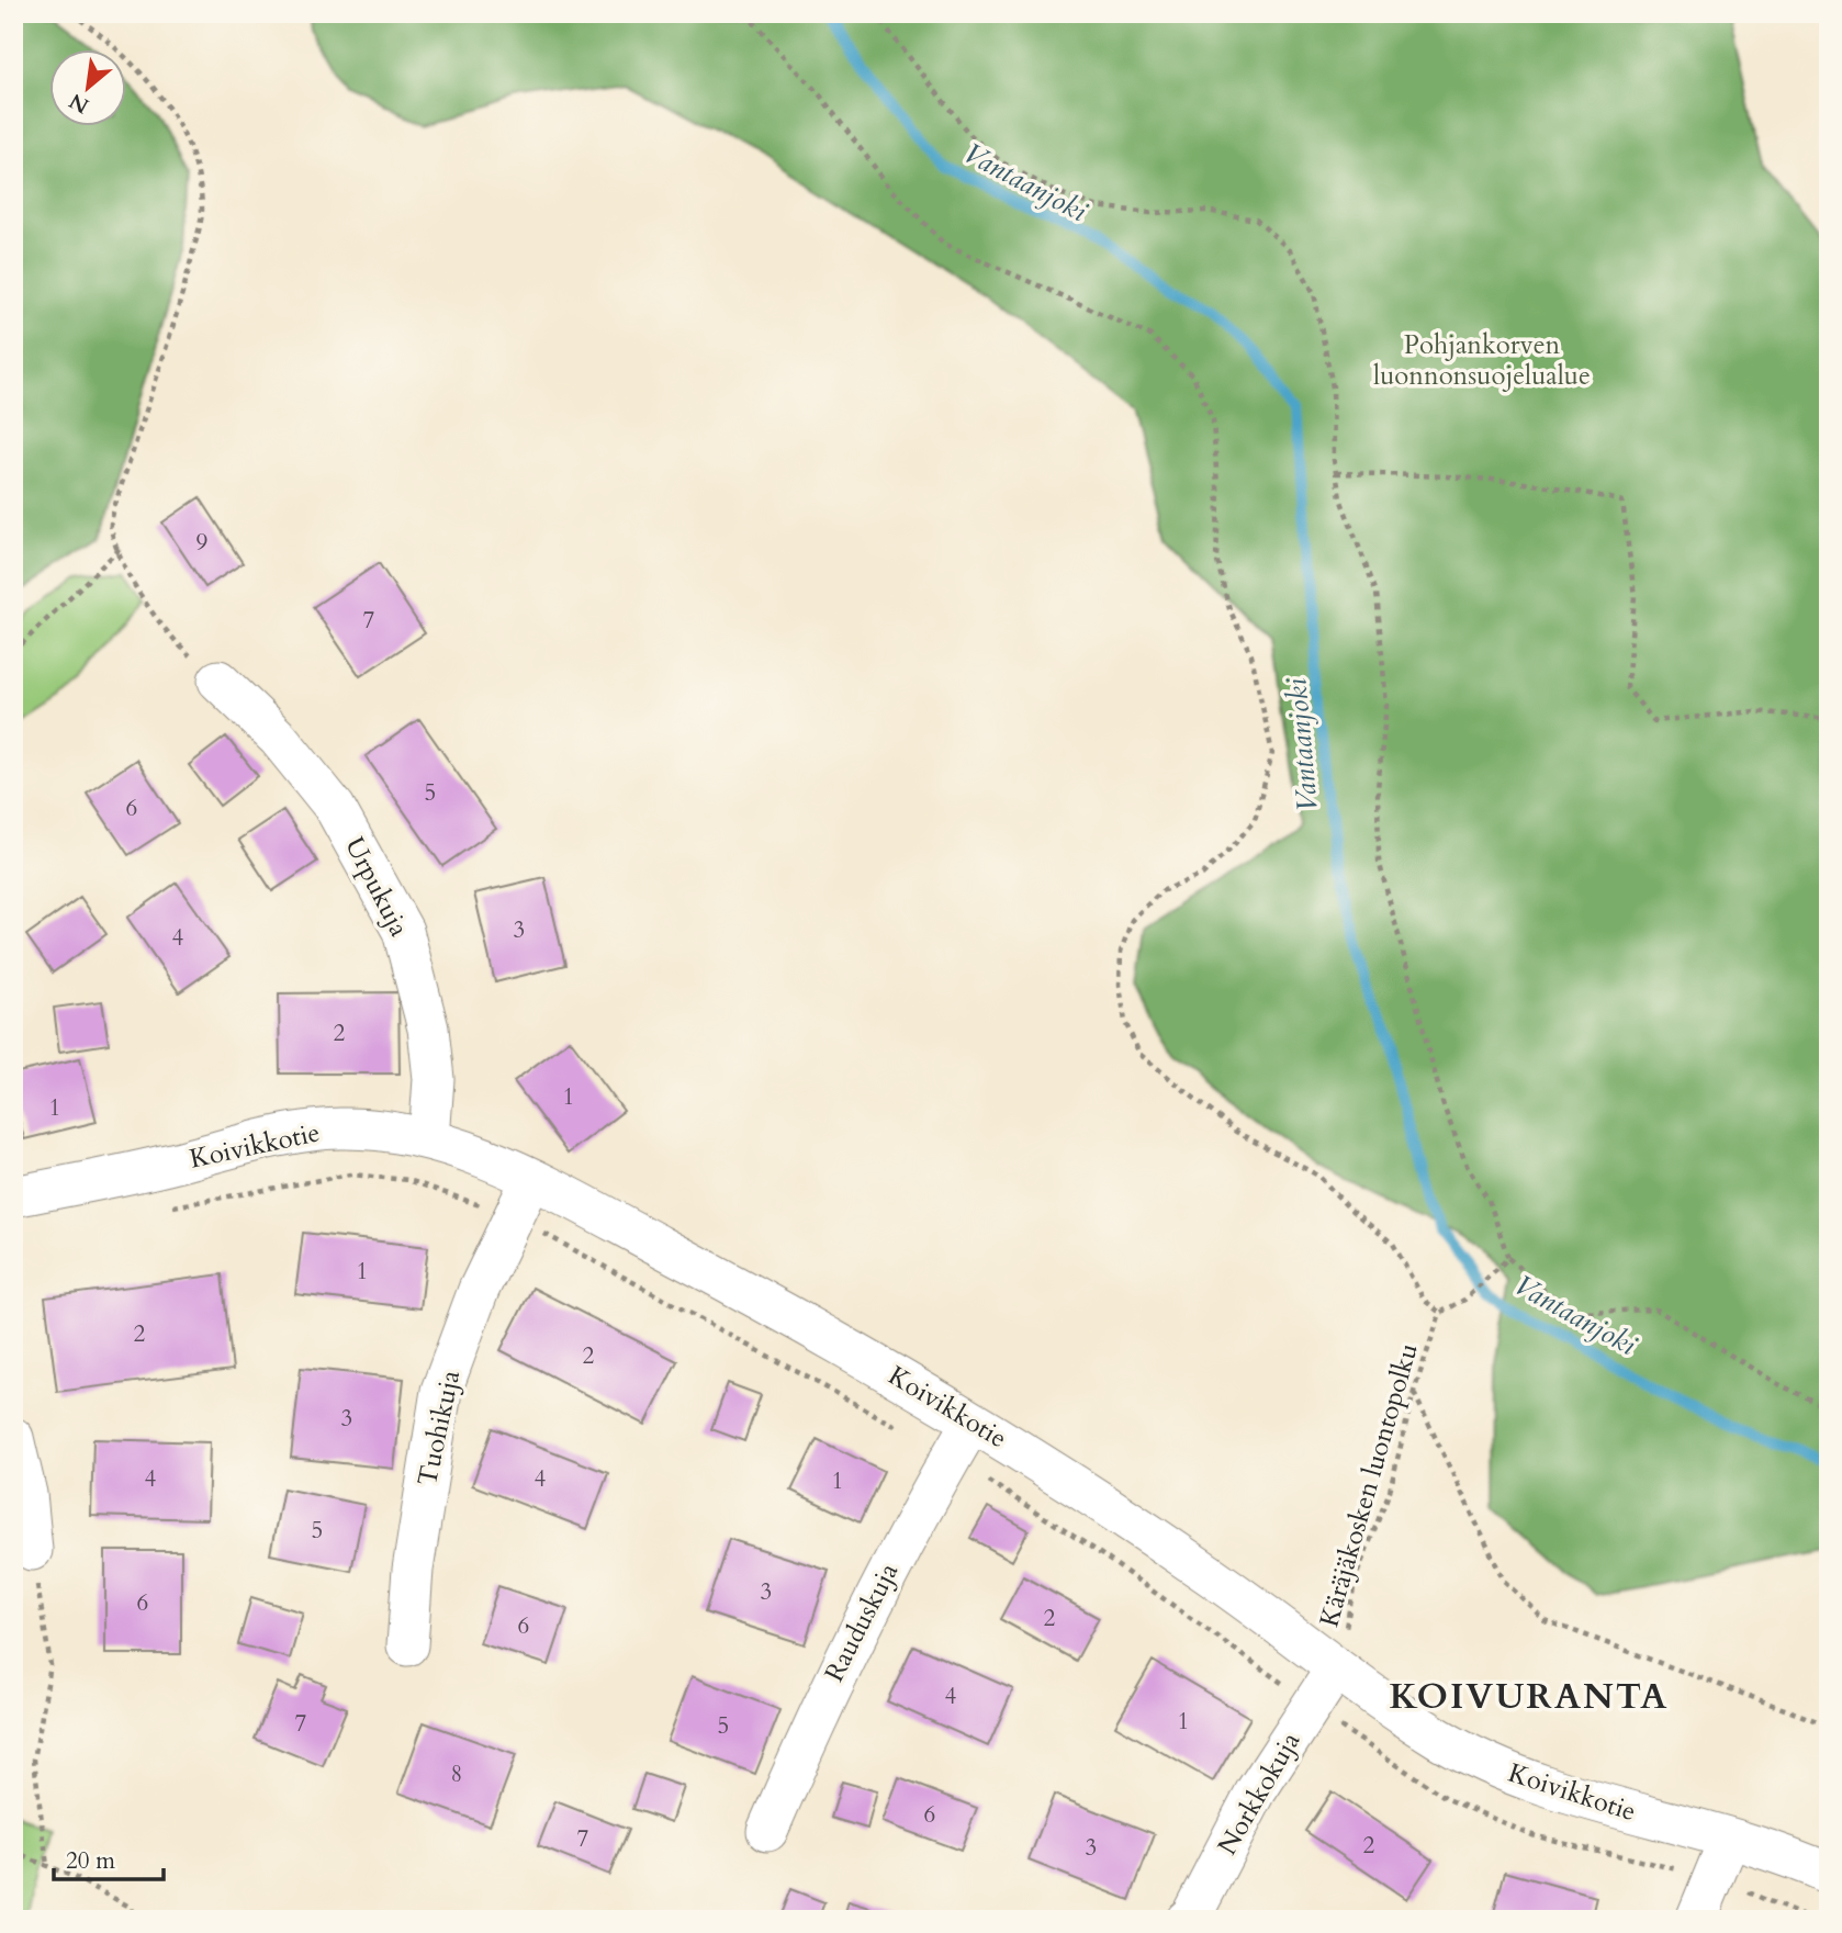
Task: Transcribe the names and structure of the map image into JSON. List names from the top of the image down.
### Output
{
  "streets": {
    "street": [
      "Urpukuja",
      "Koivikkotie",
      "Tuohikuja",
      "Rauduskuja",
      "Norkkokuja"
    ],
    "path": ["Käräjäkosken luontopolku"]
  },
  "crossings": [
    ["Urpukuja", "Koivikkotie"],
    ["Koivikkotie", "Tuohikuja"],
    ["Koivikkotie", "Käräjäkosken luontopolku"],
    ["Koivikkotie", "Rauduskuja"],
    ["Koivikkotie", "Norkkokuja"],
    ["Käräjäkosken luontopolku", "Norkkokuja"]
  ],
  "districts": ["KOIVURANTA"],
  "water": ["Vantaanjoki"],
  "parks": ["Pohjankorven luonnonsuojelualue"],
  "house_numbers": [
    "9",
    "7",
    "5",
    "6",
    "3",
    "4",
    "2",
    "1",
    "1",
    "1",
    "2",
    "2",
    "3",
    "4",
    "4",
    "1",
    "5",
    "3",
    "6",
    "2",
    "6",
    "4",
    "1",
    "7",
    "5",
    "8",
    "6",
    "7",
    "2",
    "3"
  ],
  "scale_bar": "20 m",
  "north": "bottom left"
}
